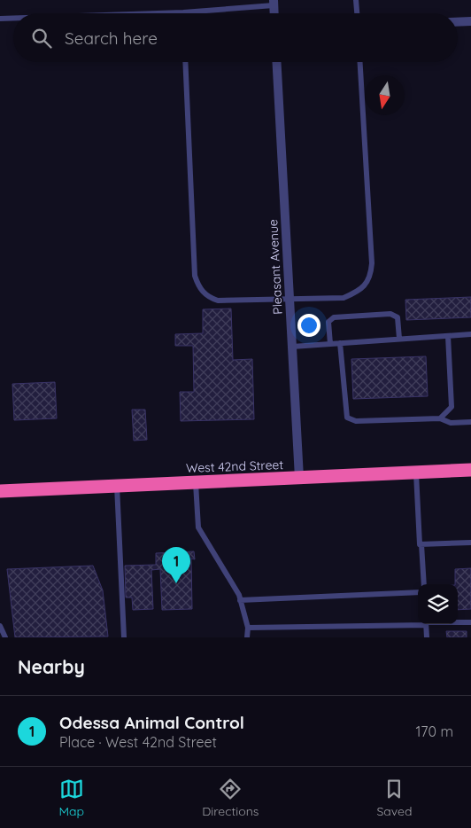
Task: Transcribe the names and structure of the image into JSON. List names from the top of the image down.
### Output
{
  "streets": {
    "highway": ["West 42nd Street"],
    "street": ["Pleasant Avenue"]
  },
  "crossings": [
    ["Pleasant Avenue", "West 42nd Street"]
  ],
  "north": "bottom",
  "page": {
    "search": "Search here",
    "pins": "1",
    "heading": "Nearby",
    "list": [
      {
        "mark": "1",
        "name": "Odessa Animal Control",
        "note": "Place · West 42nd Street",
        "value": "170 m"
      }
    ],
    "nav": ["Map", "Directions", "Saved"]
  }
}
